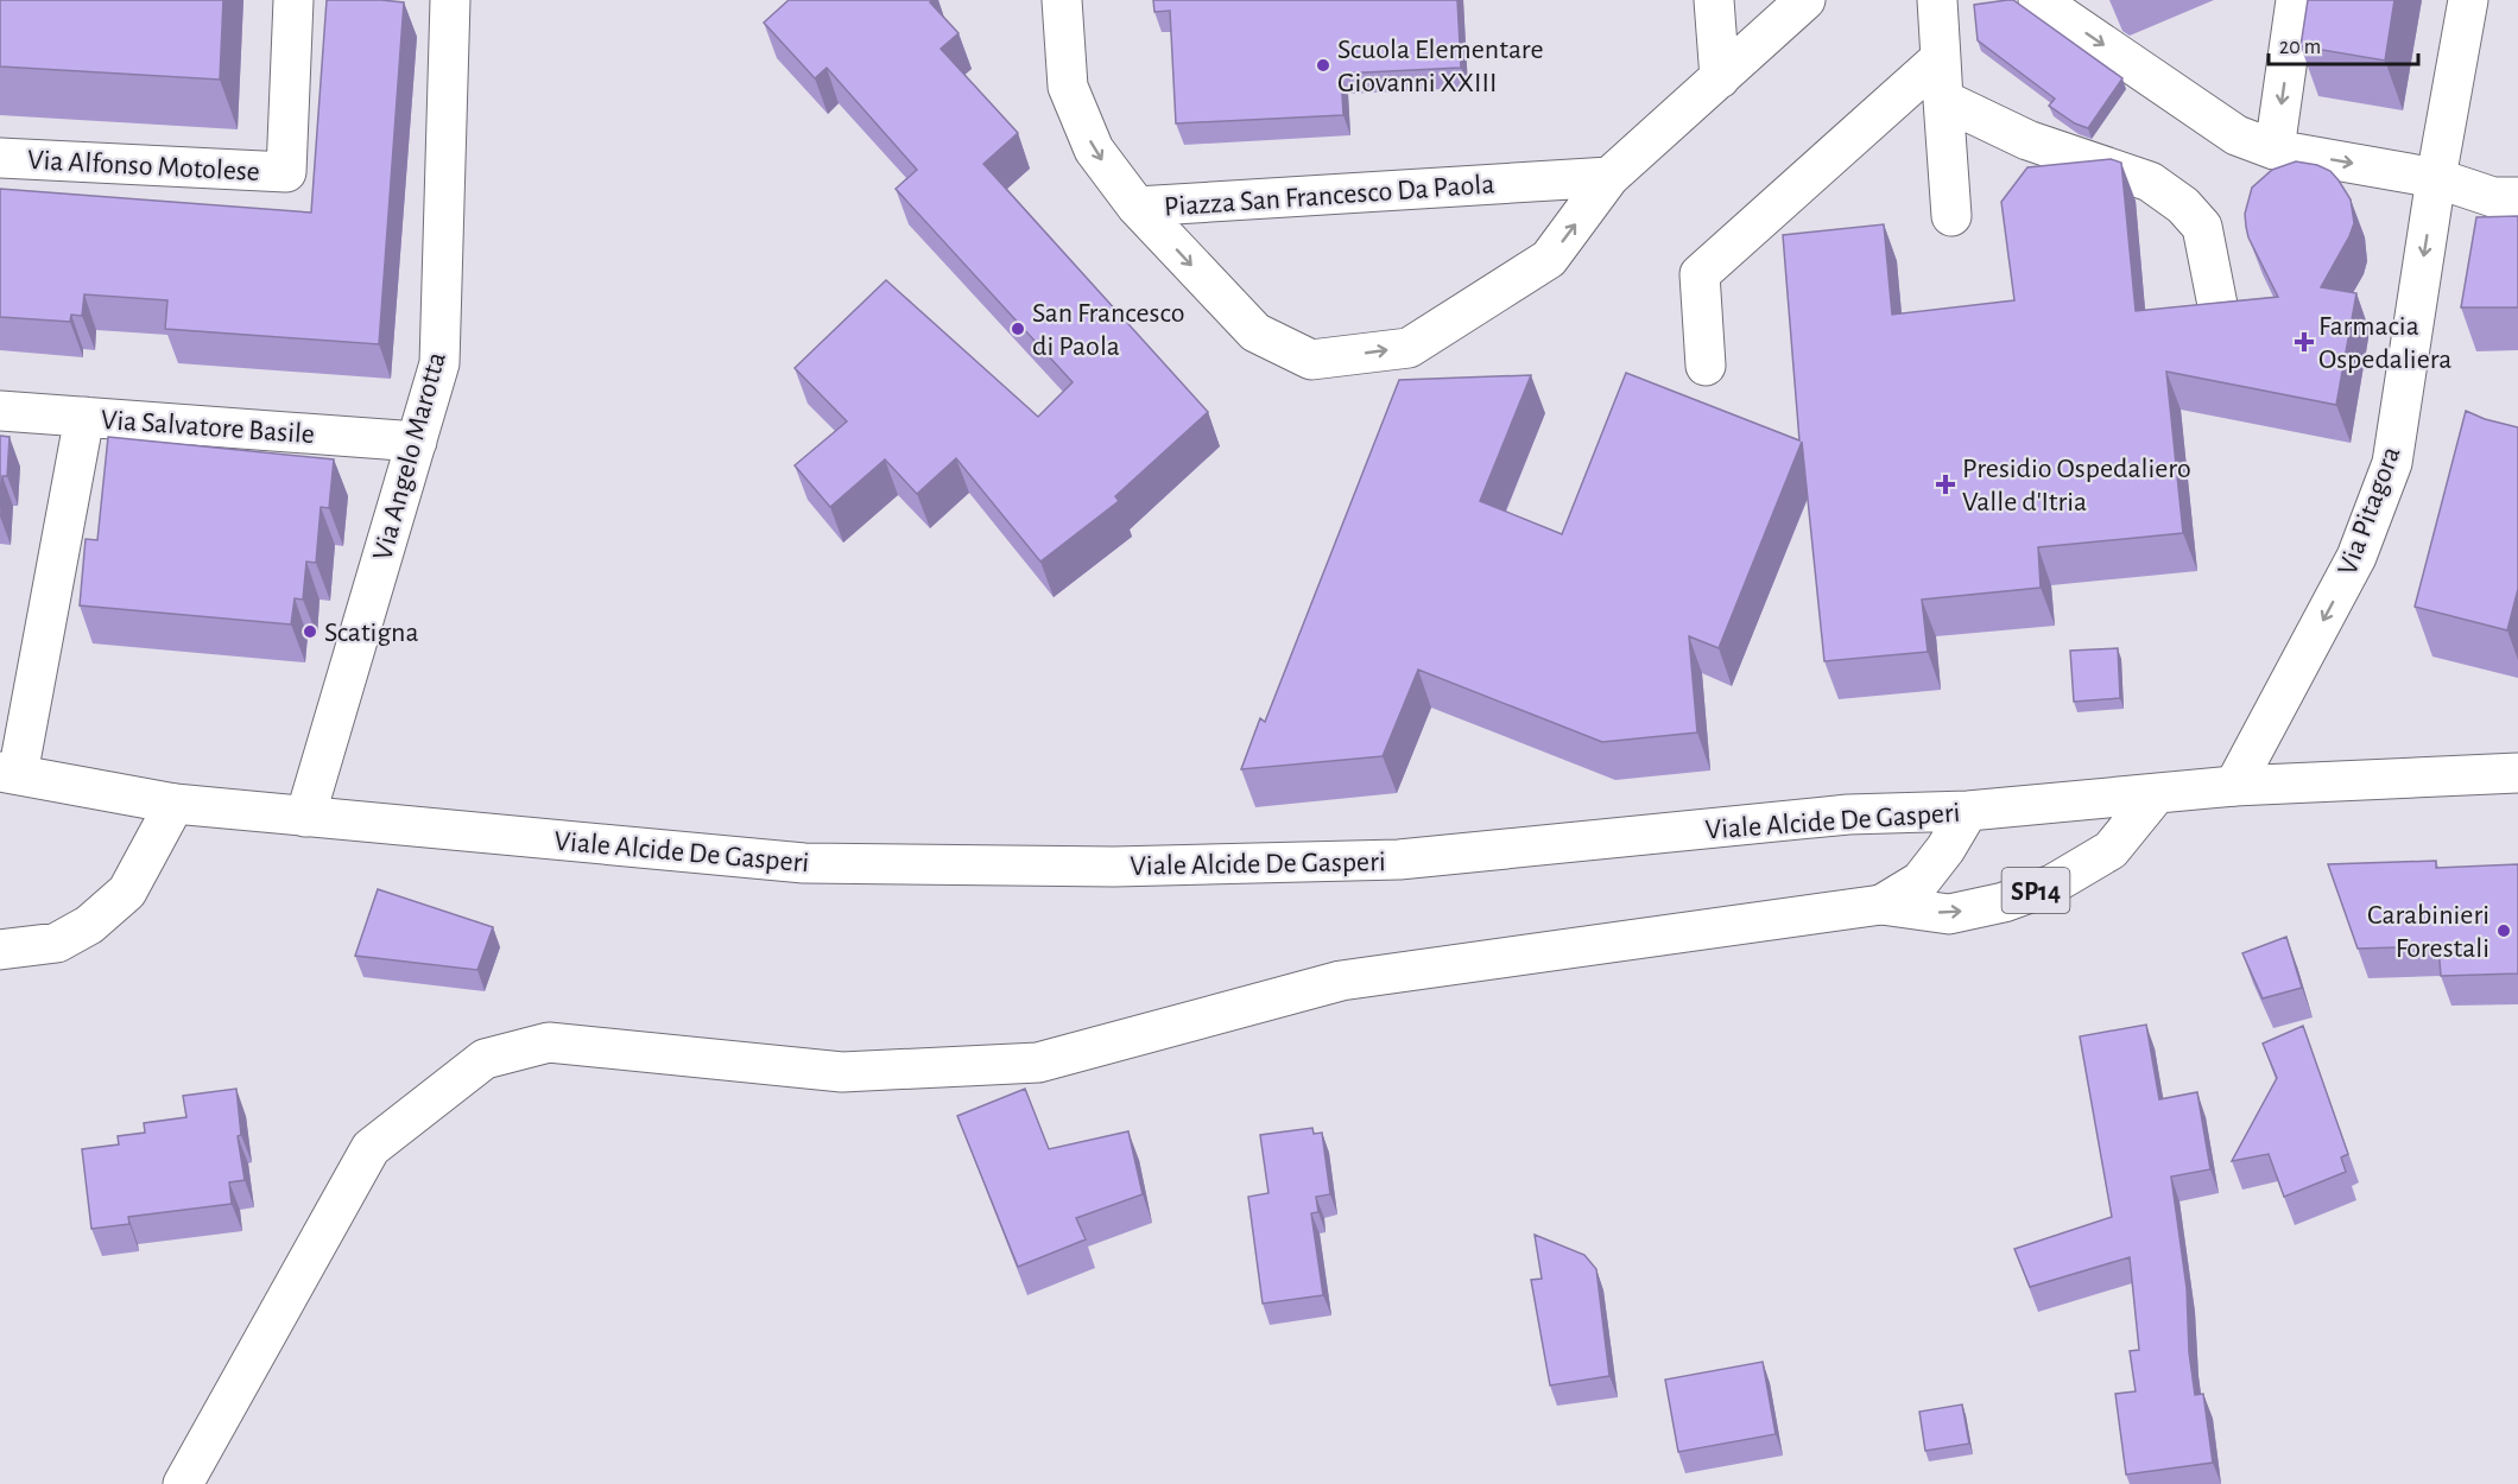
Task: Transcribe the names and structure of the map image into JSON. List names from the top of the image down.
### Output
{
  "streets": {
    "street": [
      "Via Alfonso Motolese",
      "Piazza San Francesco Da Paola",
      "Via Salvatore Basile",
      "Via Angelo Marotta",
      "Via Pitagora",
      "Viale Alcide De Gasperi",
      "SP14"
    ]
  },
  "crossings": [
    ["Via Salvatore Basile", "Via Angelo Marotta"],
    ["Via Angelo Marotta", "Viale Alcide De Gasperi"],
    ["Via Pitagora", "Viale Alcide De Gasperi"],
    ["Viale Alcide De Gasperi", "SP14"]
  ],
  "one_way": ["Via Pitagora"],
  "places": {
    "other": [
      "Scuola Elementare Giovanni XXIII",
      "San Francesco di Paola",
      "Scatigna",
      "Carabinieri Forestali"
    ],
    "health": ["Farmacia Ospedaliera", "Presidio Ospedaliero Valle d'Itria"]
  },
  "scale_bar": "20 m"
}
